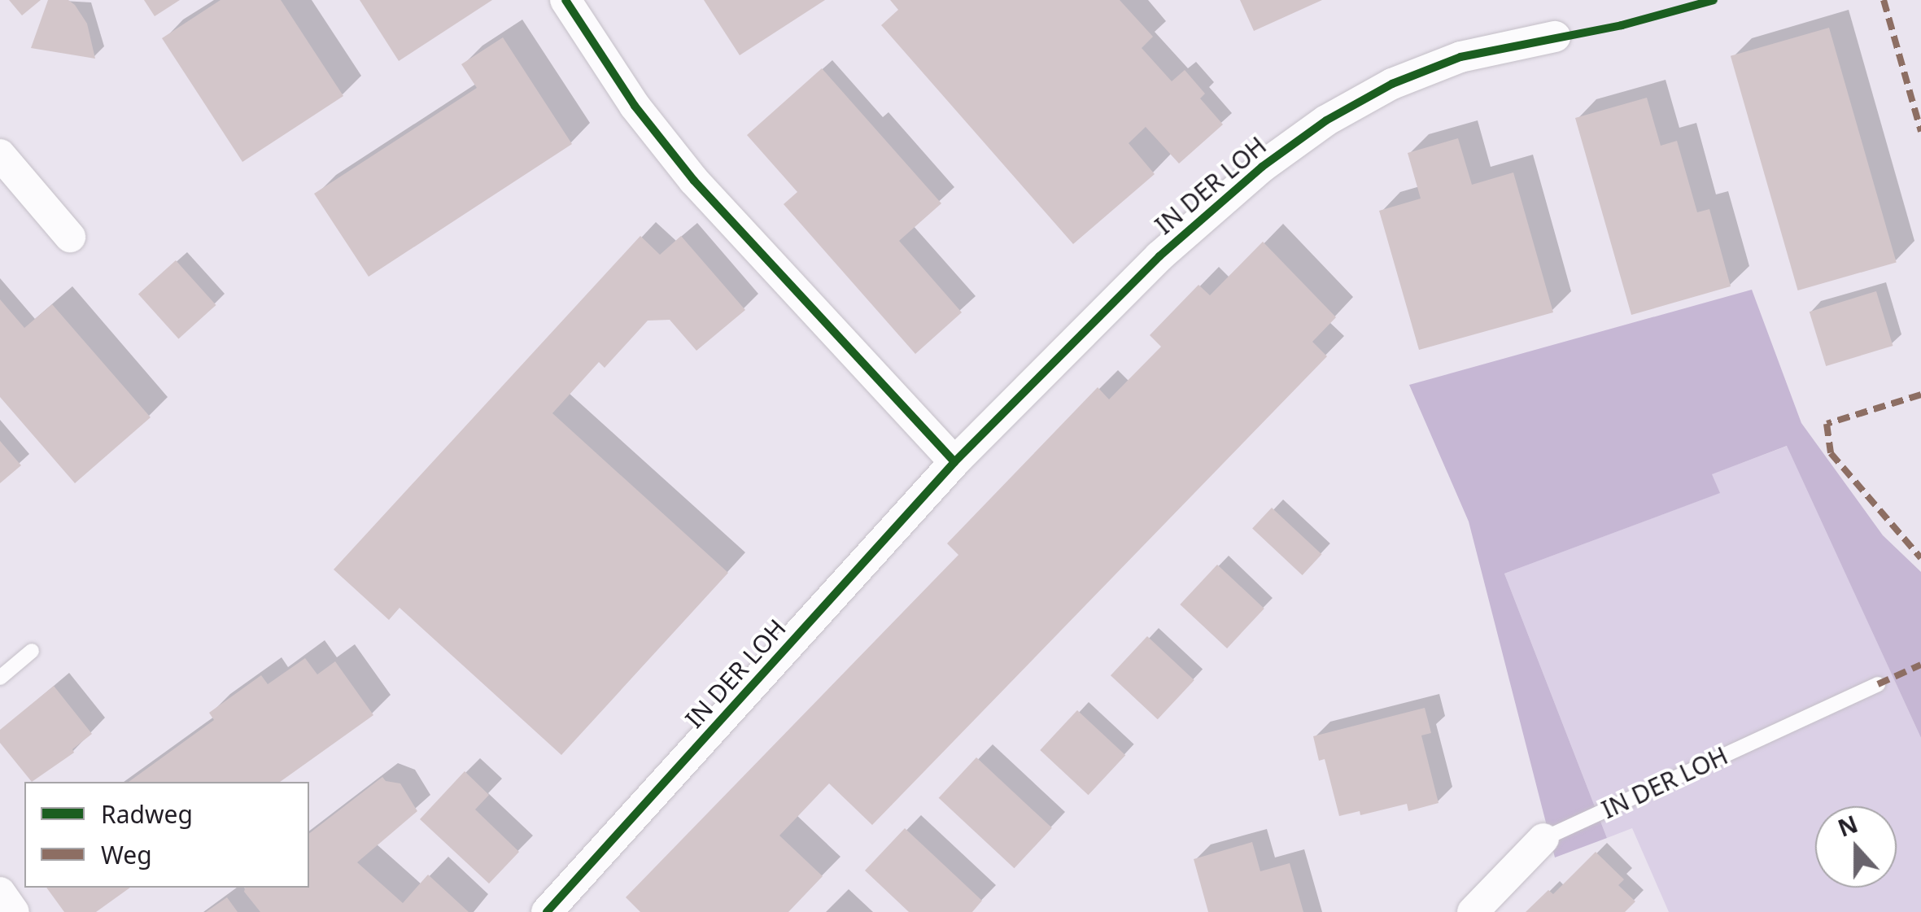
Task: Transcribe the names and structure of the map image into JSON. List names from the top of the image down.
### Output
{
  "streets": {
    "street": ["IN DER LOH"]
  },
  "legend": ["Radweg", "Weg"],
  "north": "top"
}
